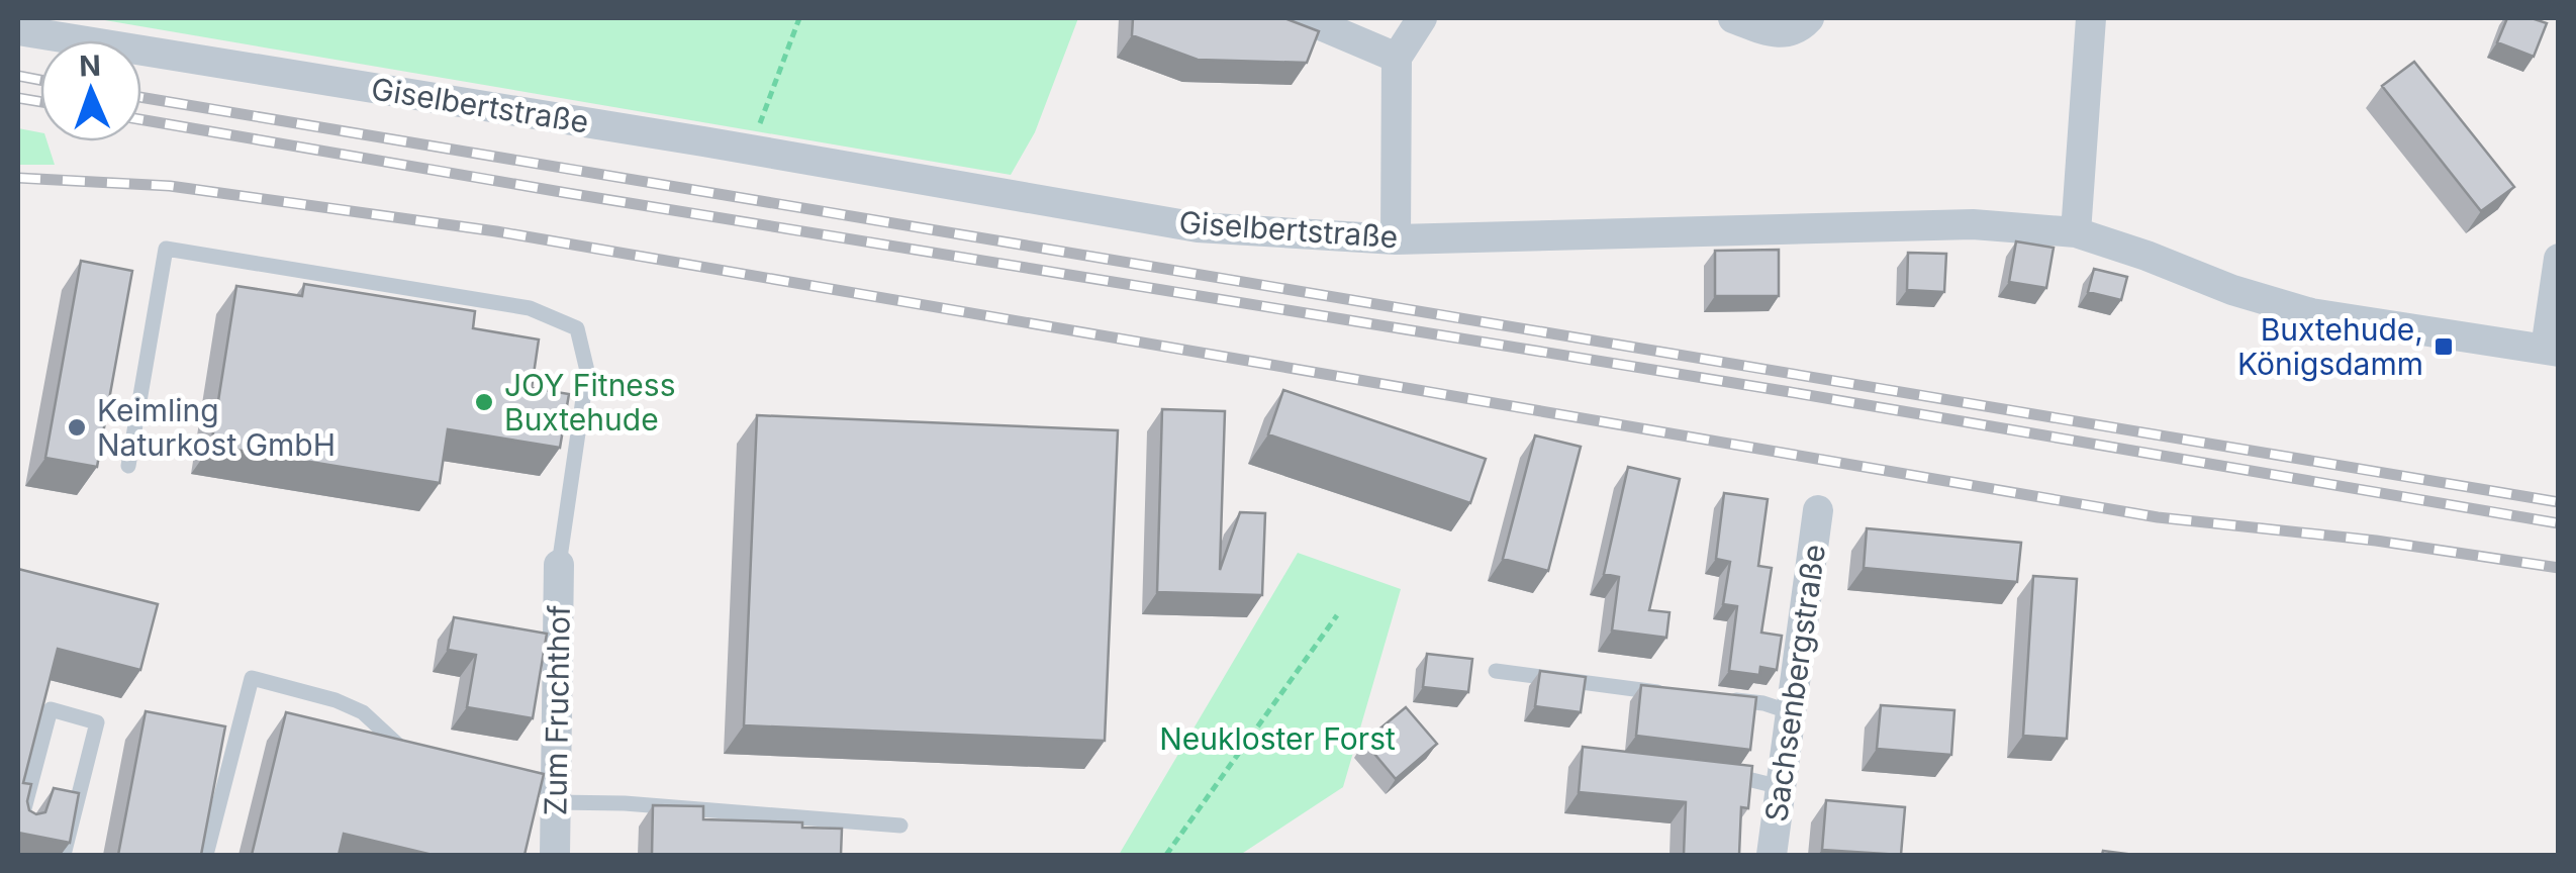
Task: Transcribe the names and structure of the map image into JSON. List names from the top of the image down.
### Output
{
  "streets": {
    "street": ["Giselbertstraße", "Sachsenbergstraße", "Zum Fruchthof"]
  },
  "parks": ["Neukloster Forst"],
  "places": {
    "transit": ["Buxtehude, Königsdamm"],
    "other": ["JOY Fitness Buxtehude", "Keimling Naturkost GmbH"]
  },
  "north": "top"
}
